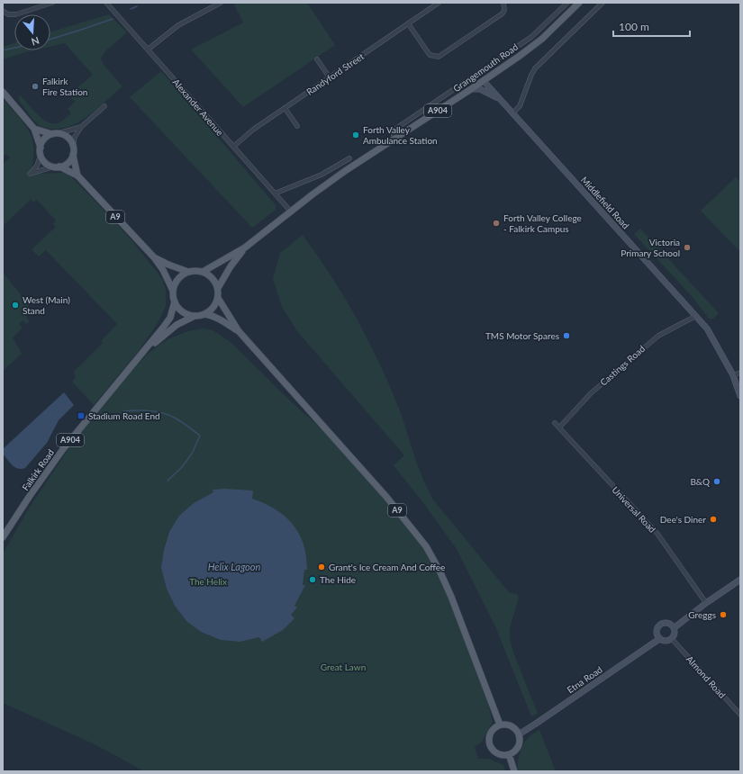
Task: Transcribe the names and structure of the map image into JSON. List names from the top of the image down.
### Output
{
  "streets": {
    "main road": [
      "Grangemouth Road",
      "A904",
      "A9",
      "Falkirk Road"
    ],
    "street": [
      "Randyford Street",
      "Alexander Avenue",
      "Middlefield Road",
      "Castings Road",
      "Universal Road",
      "Almond Road",
      "Etna Road"
    ]
  },
  "crossings": [
    ["Grangemouth Road", "Alexander Avenue"],
    ["Grangemouth Road", "Middlefield Road"],
    ["Grangemouth Road", "A9"],
    ["Grangemouth Road", "Falkirk Road"],
    ["Randyford Street", "Alexander Avenue"],
    ["Middlefield Road", "Castings Road"],
    ["A9", "Falkirk Road"],
    ["A9", "Etna Road"],
    ["Castings Road", "Universal Road"],
    ["Almond Road", "Etna Road"]
  ],
  "water": ["Helix Lagoon"],
  "parks": ["The Helix", "Great Lawn"],
  "places": {
    "other": [
      "Falkirk Fire Station",
      "Forth Valley Ambulance Station",
      "Forth Valley College - Falkirk Campus",
      "Victoria Primary School",
      "West (Main) Stand",
      "TMS Motor Spares",
      "B&Q",
      "Dee's Diner",
      "Grant's Ice Cream And Coffee",
      "The Hide",
      "Greggs"
    ],
    "transit": ["Stadium Road End"]
  },
  "scale_bar": "100 m",
  "north": "bottom"
}
